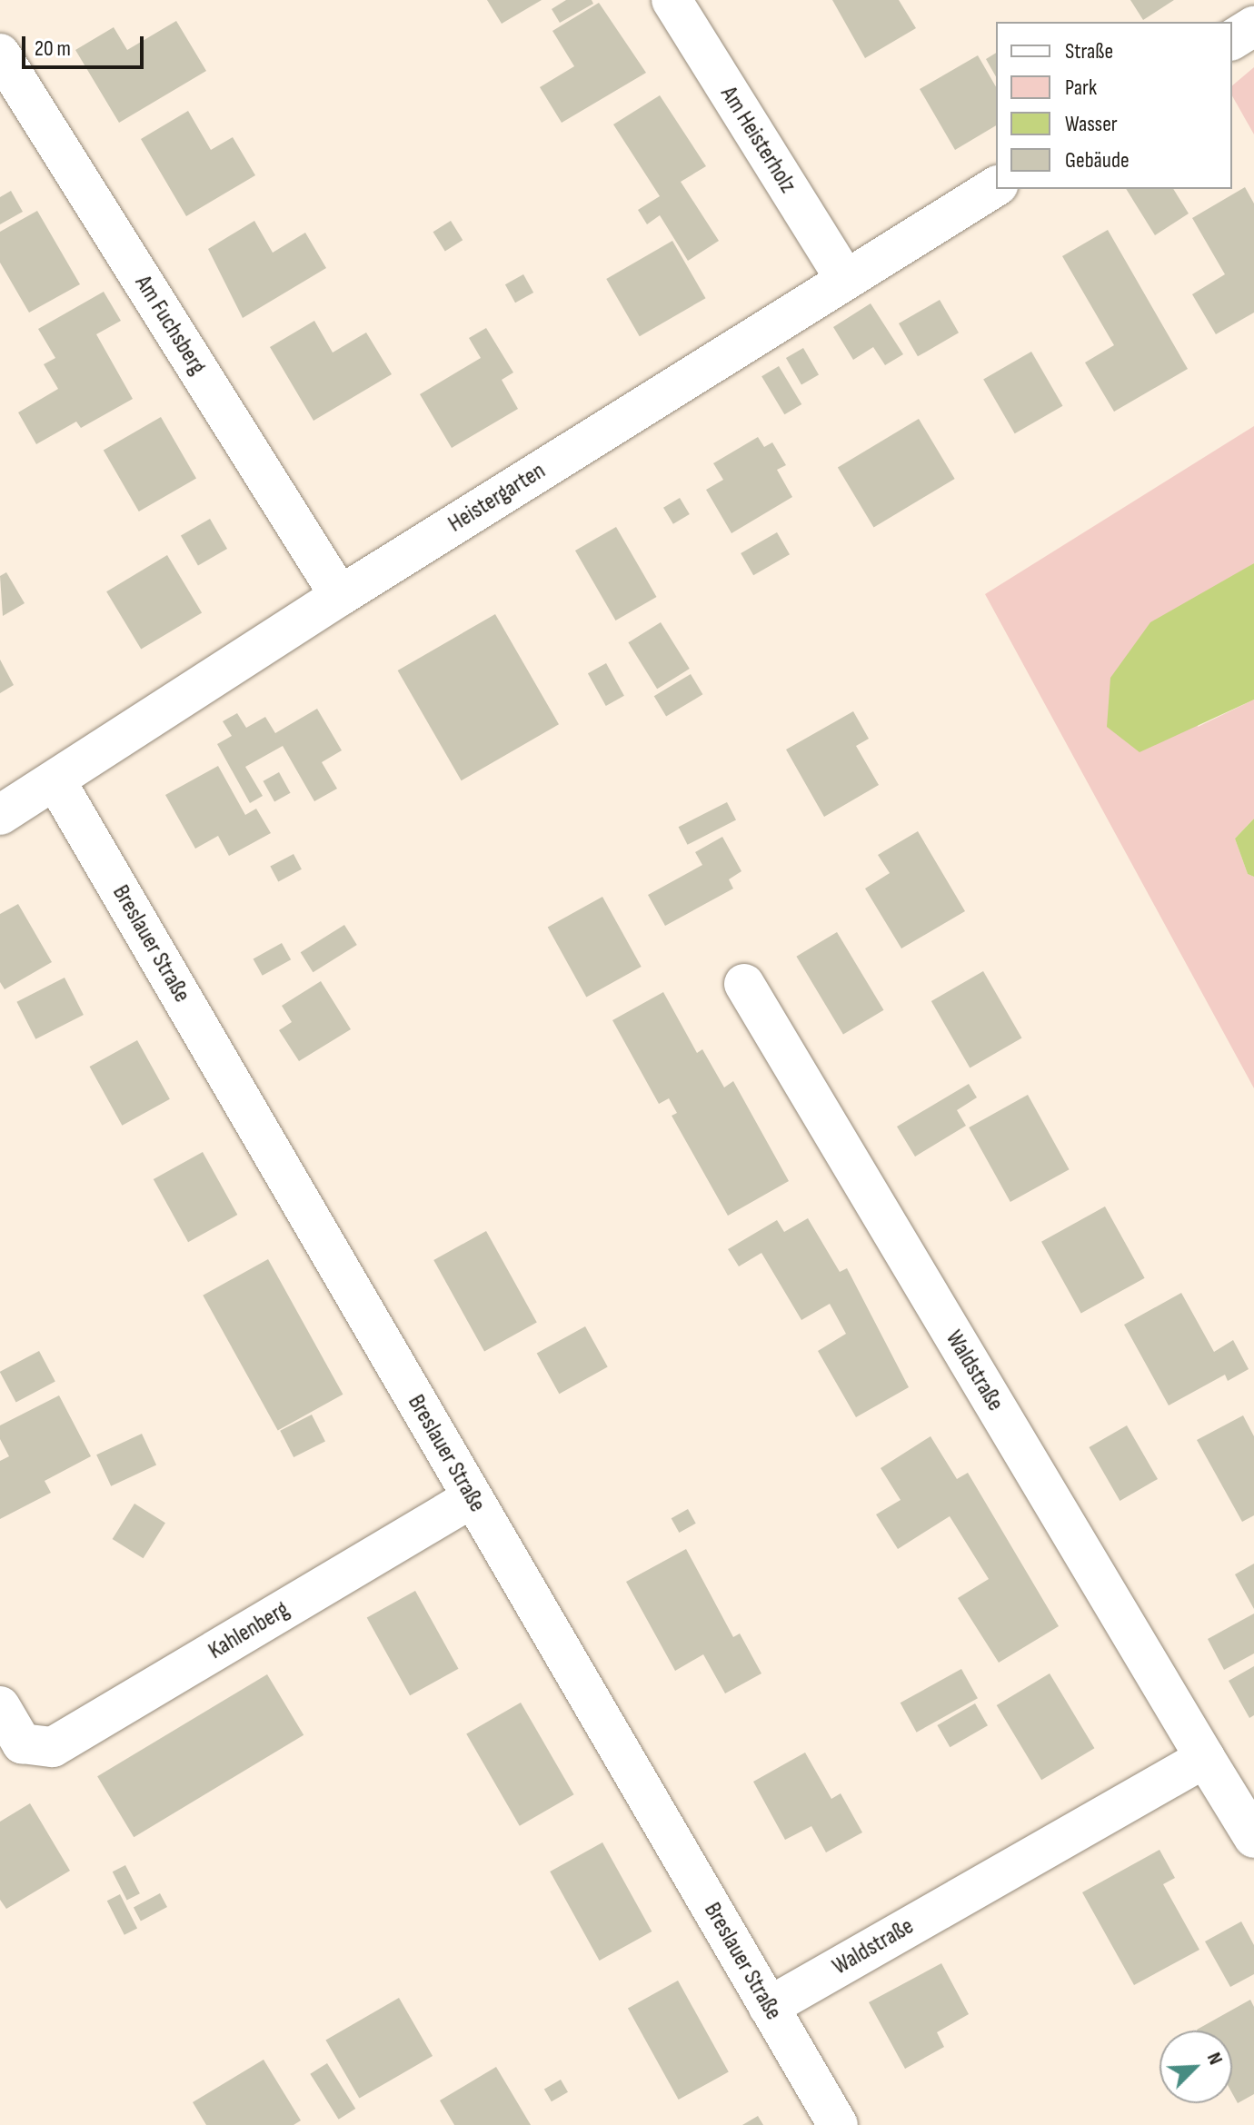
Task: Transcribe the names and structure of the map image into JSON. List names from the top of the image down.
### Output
{
  "streets": {
    "street": [
      "Am Heisterholz",
      "Am Fuchsberg",
      "Heistergarten",
      "Breslauer Straße",
      "Waldstraße",
      "Kahlenberg"
    ]
  },
  "crossings": [
    ["Am Heisterholz", "Heistergarten"],
    ["Am Fuchsberg", "Heistergarten"],
    ["Heistergarten", "Breslauer Straße"],
    ["Breslauer Straße", "Waldstraße"],
    ["Breslauer Straße", "Kahlenberg"]
  ],
  "legend": [
    "Straße",
    "Park",
    "Wasser",
    "Gebäude"
  ],
  "scale_bar": "20 m",
  "north": "top right"
}
